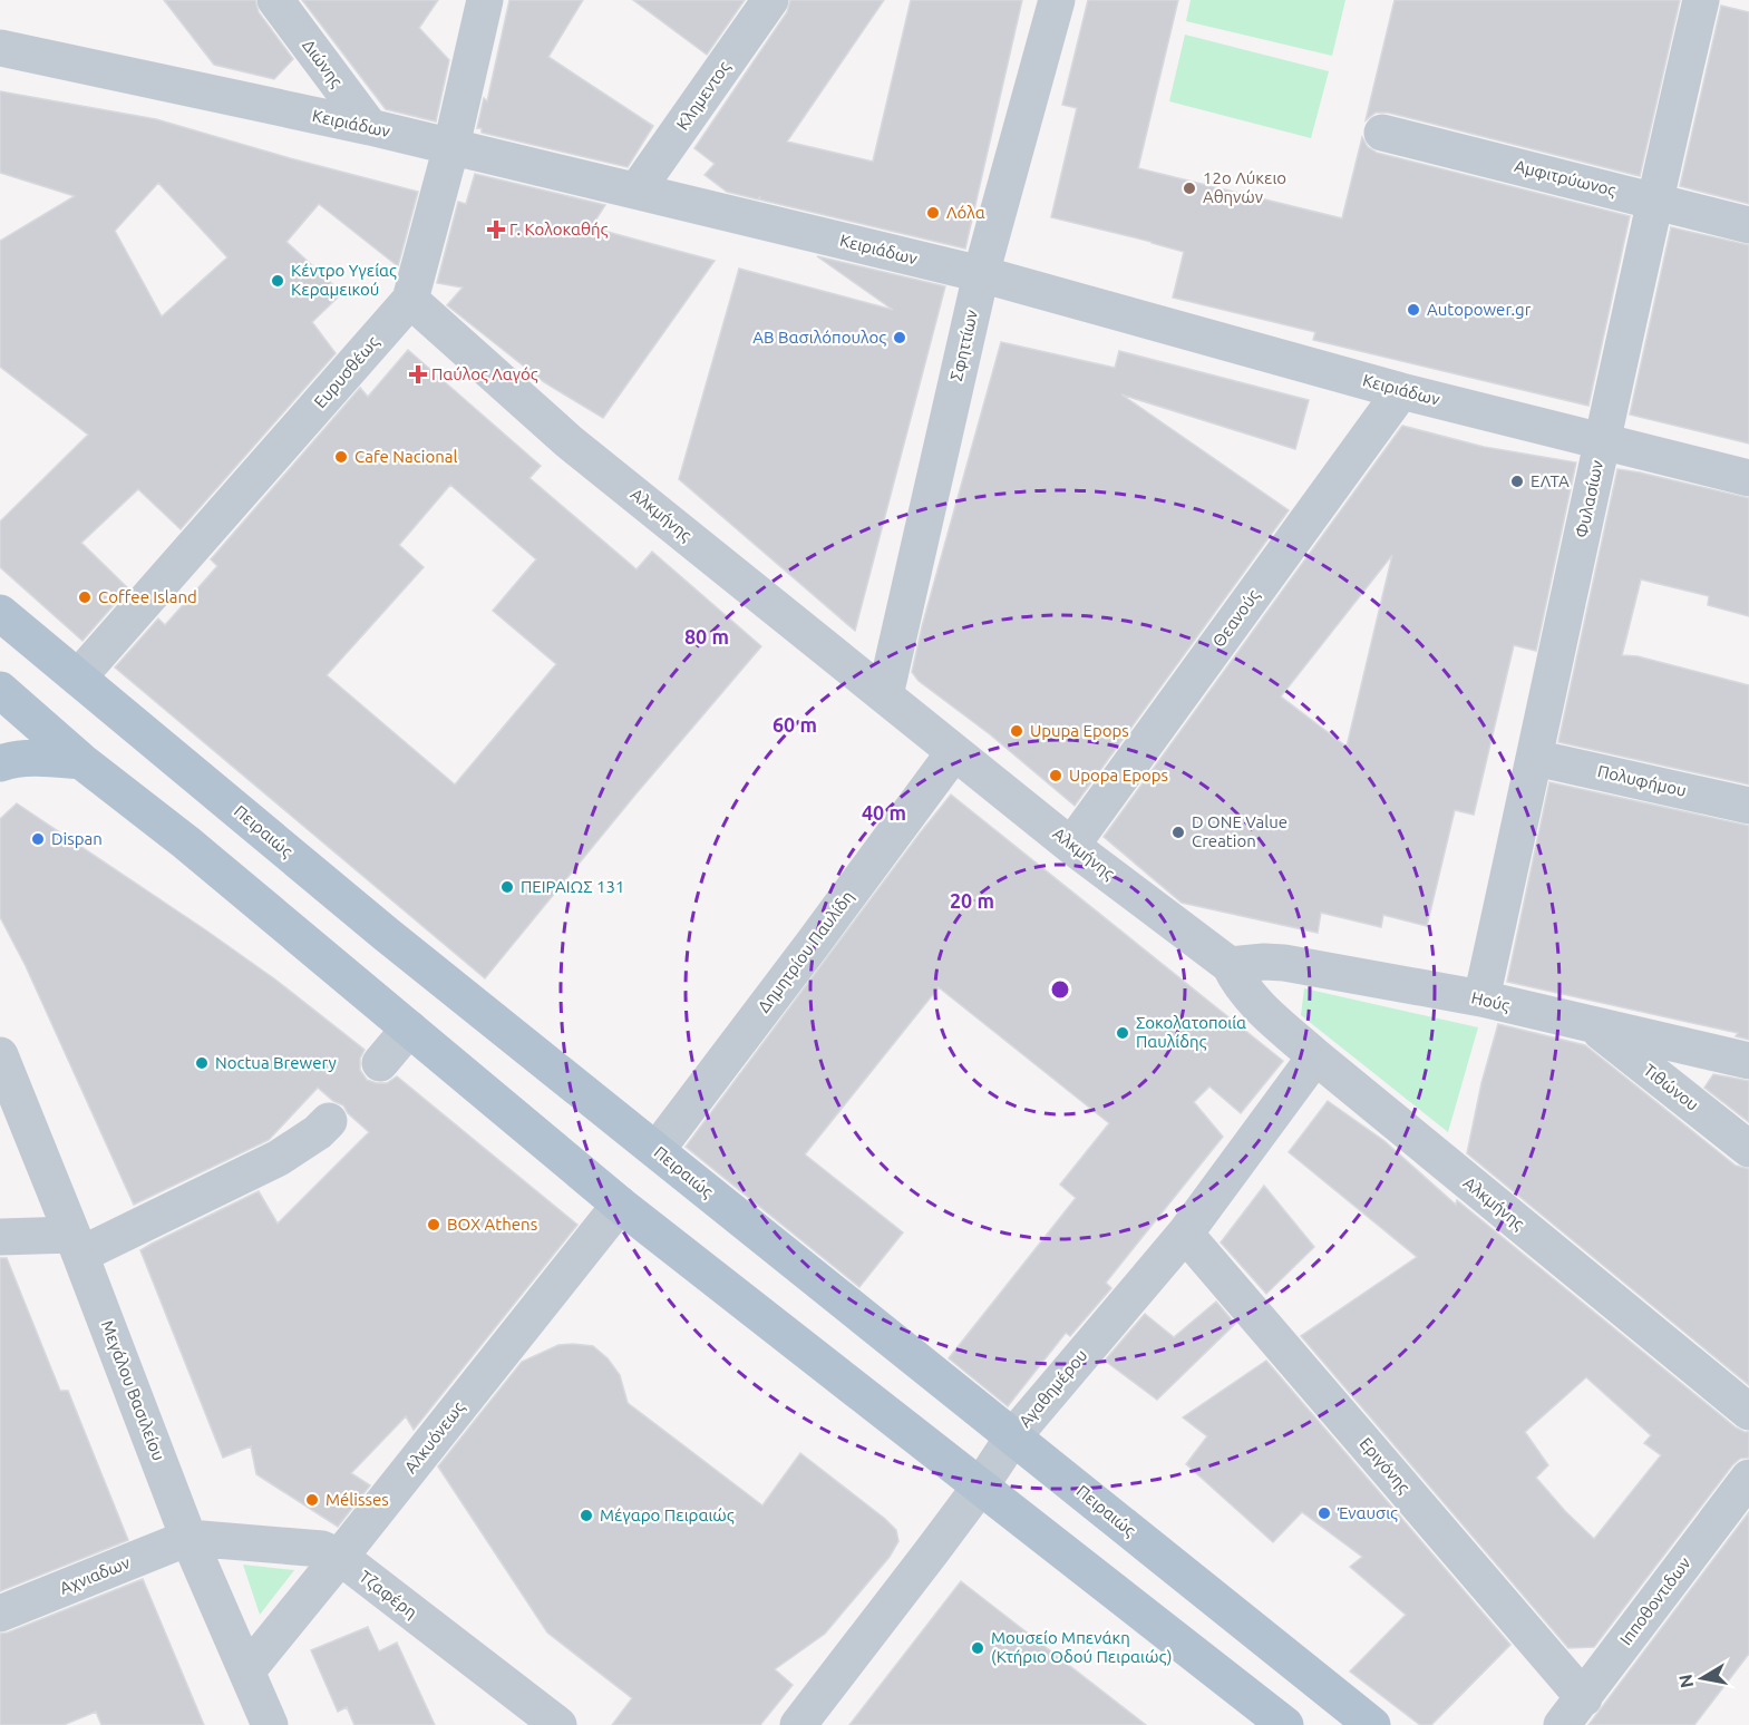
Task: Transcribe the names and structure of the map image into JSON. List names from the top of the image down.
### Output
{
  "streets": {
    "main road": ["Πειραιώς"],
    "street": [
      "Διώνης",
      "Κλημεντος",
      "Κειριάδων",
      "Αμφιτρύωνος",
      "Σφηττίων",
      "Ευρυσθέως",
      "Φυλασίων",
      "Αλκμήνης",
      "Θεανούς",
      "Πολυφήμου",
      "Δημητρίου Παυλίδη",
      "Ηούς",
      "Τιθώνου",
      "Αγαθημέρου",
      "Μεγάλου Βασιλείου",
      "Αλκυόνεως",
      "Εριγόνης",
      "Αχνιαδων",
      "Τζαφέρη",
      "Ιπποθοντιδων"
    ]
  },
  "crossings": [
    ["Διώνης", "Κειριάδων"],
    ["Κλημεντος", "Κειριάδων"],
    ["Κειριάδων", "Σφηττίων"],
    ["Κειριάδων", "Ευρυσθέως"],
    ["Κειριάδων", "Φυλασίων"],
    ["Κειριάδων", "Θεανούς"],
    ["Αμφιτρύωνος", "Φυλασίων"],
    ["Σφηττίων", "Αλκμήνης"],
    ["Ευρυσθέως", "Αλκμήνης"],
    ["Ευρυσθέως", "Πειραιώς"],
    ["Φυλασίων", "Πολυφήμου"],
    ["Φυλασίων", "Ηούς"],
    ["Αλκμήνης", "Θεανούς"],
    ["Αλκμήνης", "Δημητρίου Παυλίδη"],
    ["Αλκμήνης", "Ηούς"],
    ["Αλκμήνης", "Αγαθημέρου"],
    ["Πειραιώς", "Δημητρίου Παυλίδη"],
    ["Πειραιώς", "Αγαθημέρου"],
    ["Ηούς", "Τιθώνου"],
    ["Αγαθημέρου", "Εριγόνης"],
    ["Μεγάλου Βασιλείου", "Αλκυόνεως"],
    ["Μεγάλου Βασιλείου", "Αχνιαδων"],
    ["Μεγάλου Βασιλείου", "Τζαφέρη"],
    ["Αλκυόνεως", "Τζαφέρη"],
    ["Εριγόνης", "Ιπποθοντιδων"],
    ["Αχνιαδων", "Τζαφέρη"]
  ],
  "places": {
    "other": [
      "12ο Λύκειο Αθηνών",
      "Λόλα",
      "Κέντρο Υγείας Κεραμεικού",
      "Autopower.gr",
      "ΑΒ Βασιλόπουλος",
      "Cafe Nacional",
      "ΕΛΤΑ",
      "Coffee Island",
      "Upupa Epops",
      "Upopa Epops",
      "D ONE Value Creation",
      "Dispan",
      "ΠΕΙΡΑΙΩΣ 131",
      "Σοκολατοποιία Παυλίδης",
      "Noctua Brewery",
      "BOX Athens",
      "Mélisses",
      "Έναυσις",
      "Μέγαρο Πειραιώς",
      "Μουσείο Μπενάκη (Κτήριο Οδού Πειραιώς)"
    ],
    "health": ["Γ. Κολοκαθής", "Παύλος Λαγός"]
  },
  "north": "left",
  "rings": [
    "80 m",
    "60 m",
    "40 m",
    "20 m"
  ]
}
